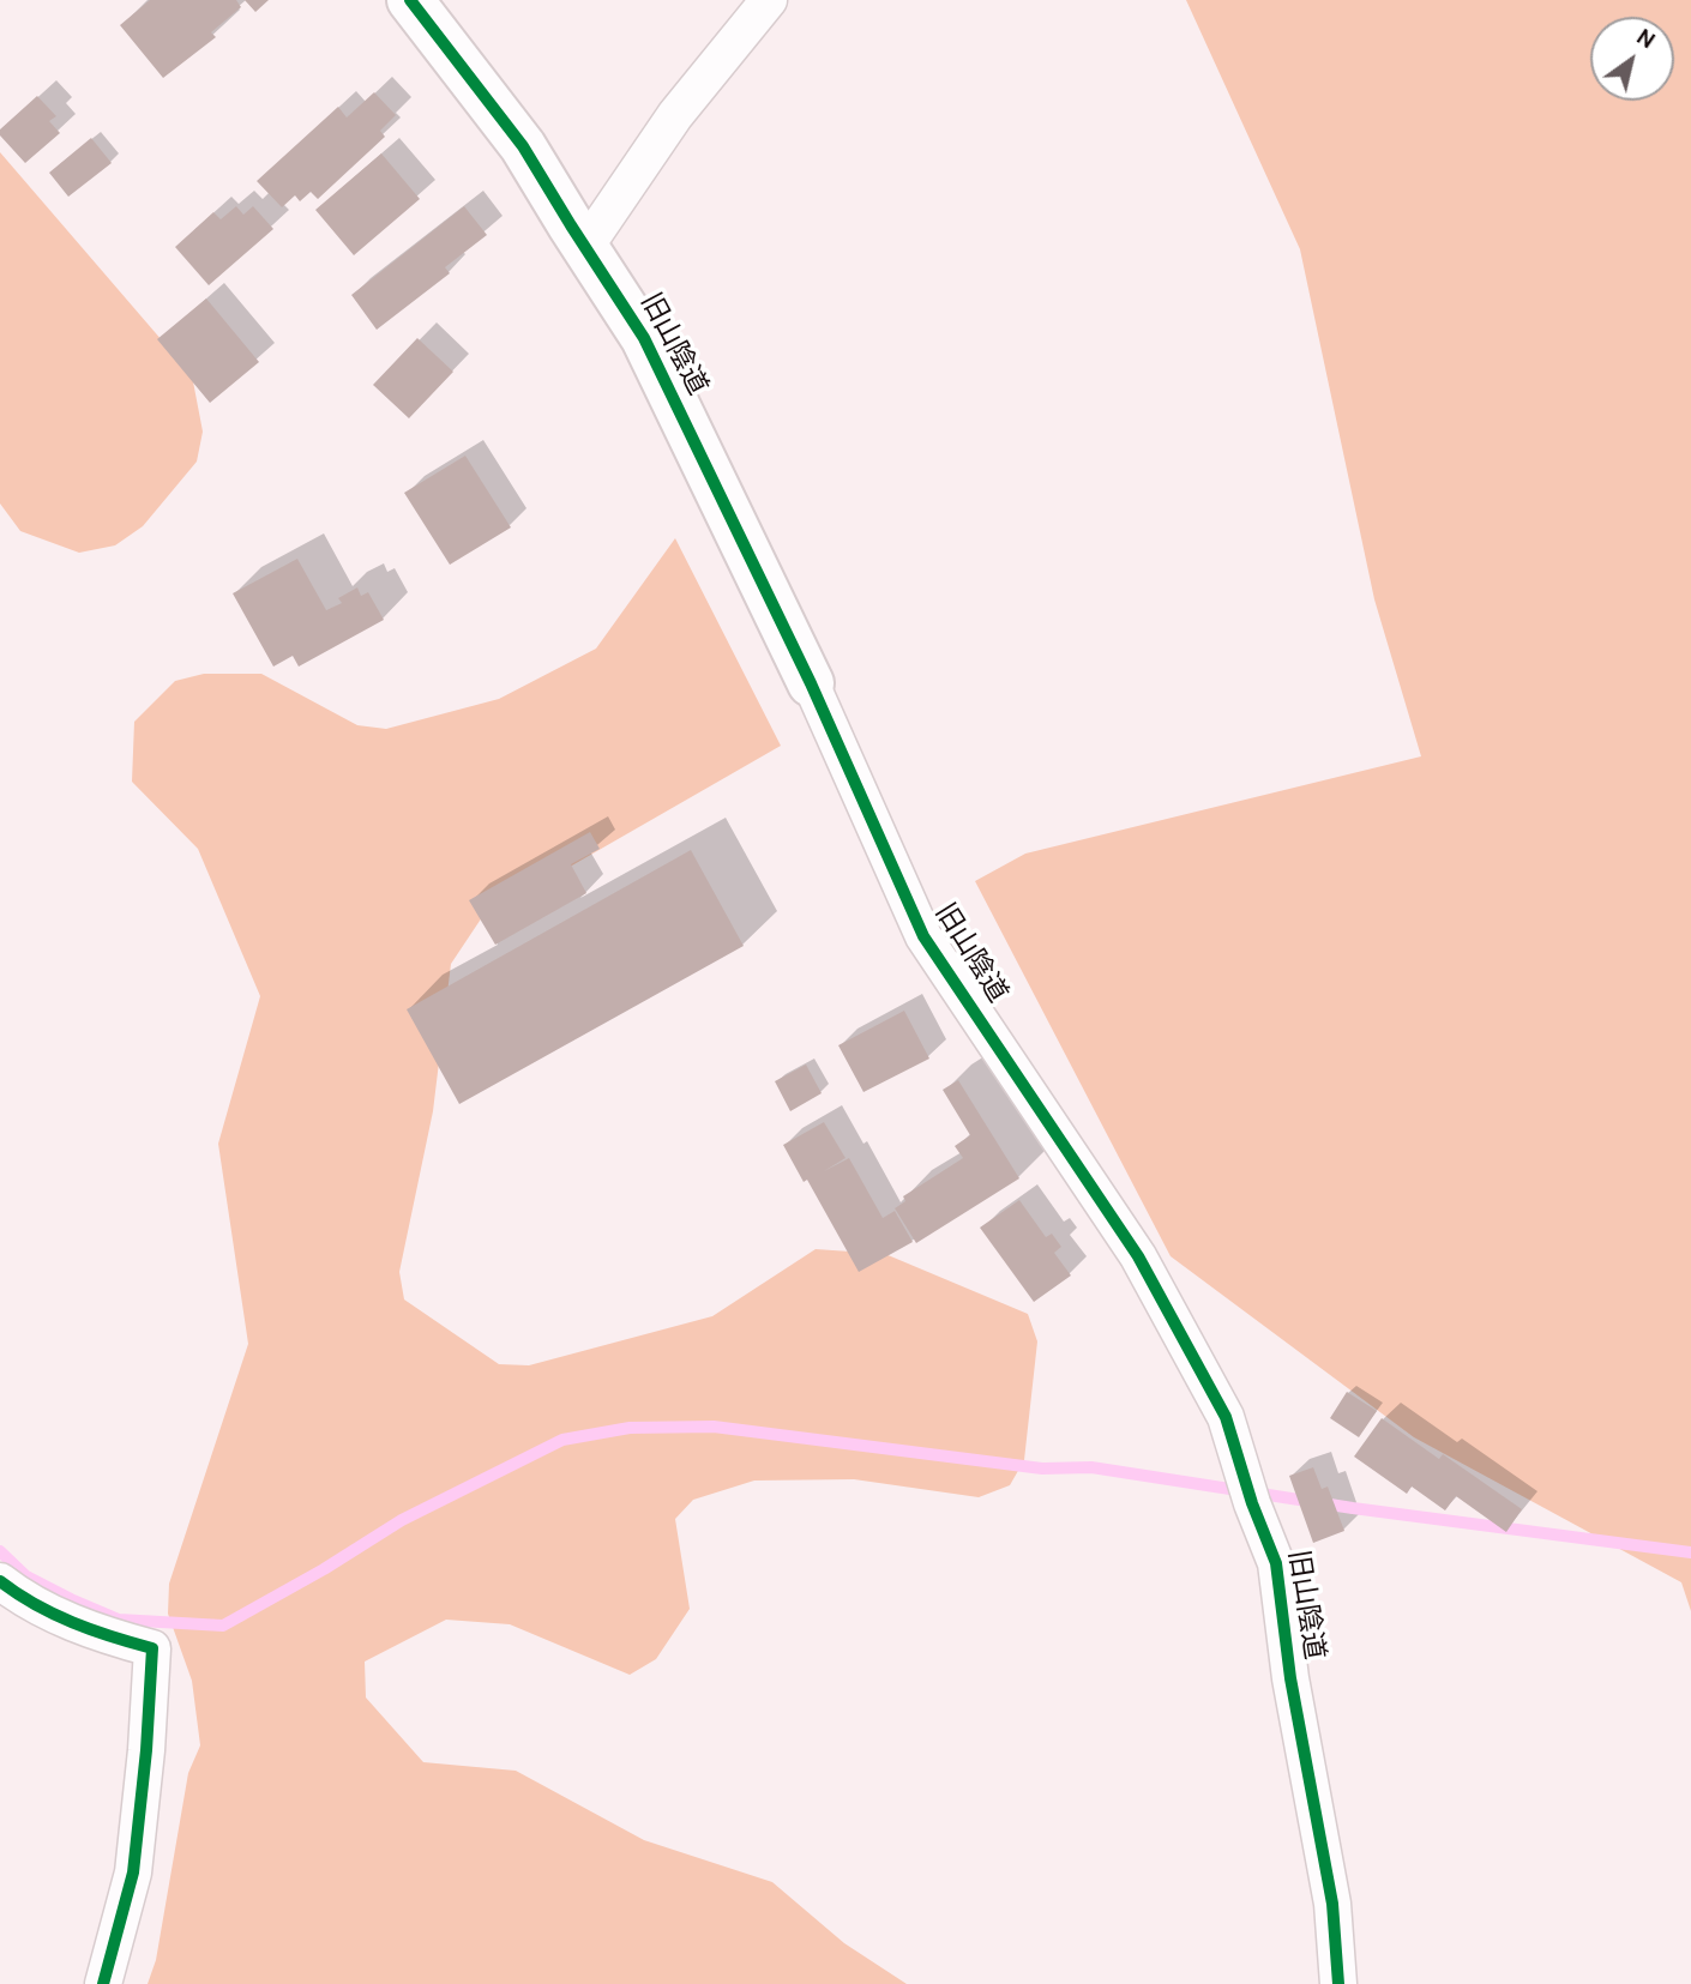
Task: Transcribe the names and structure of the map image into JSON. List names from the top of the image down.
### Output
{
  "streets": {
    "street": ["旧山陰道"]
  },
  "north": "top right"
}
